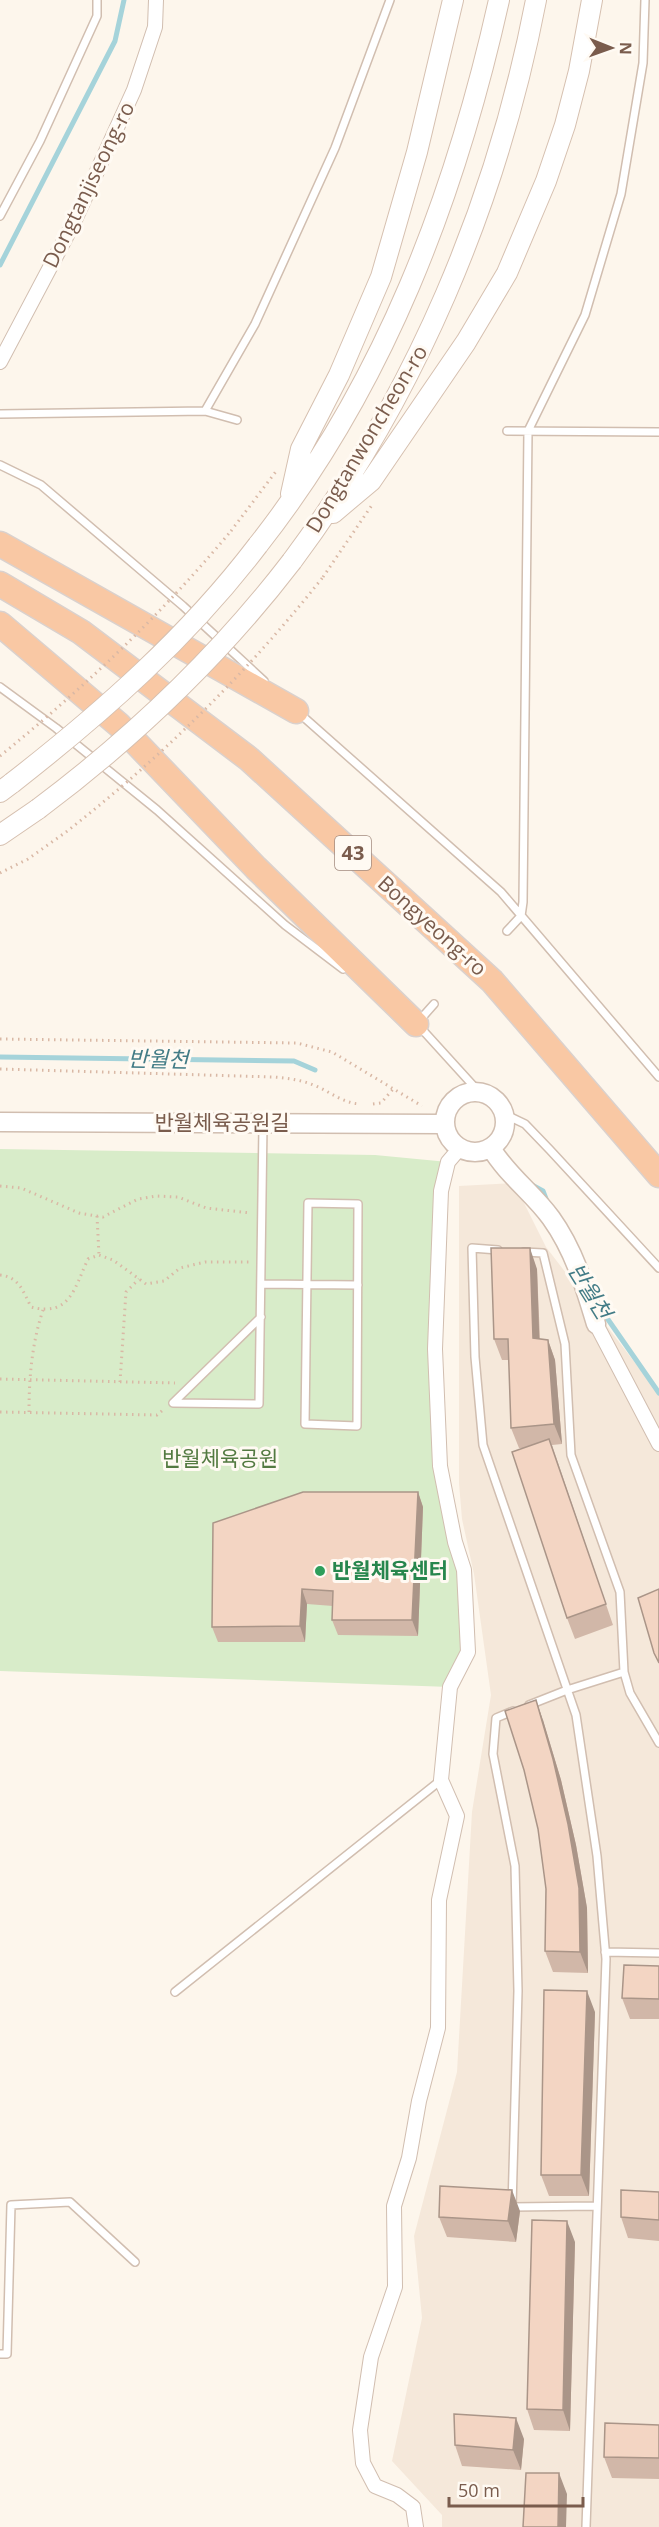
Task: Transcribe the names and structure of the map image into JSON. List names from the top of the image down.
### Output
{
  "streets": {
    "highway": ["43", "Bongyeong-ro"],
    "main road": ["Dongtanwoncheon-ro"],
    "street": ["Dongtanjiseong-ro", "반월체육공원길"]
  },
  "water": ["반월천"],
  "parks": ["반월체육공원"],
  "places": ["반월체육센터"],
  "scale_bar": "50 m",
  "north": "right"
}
